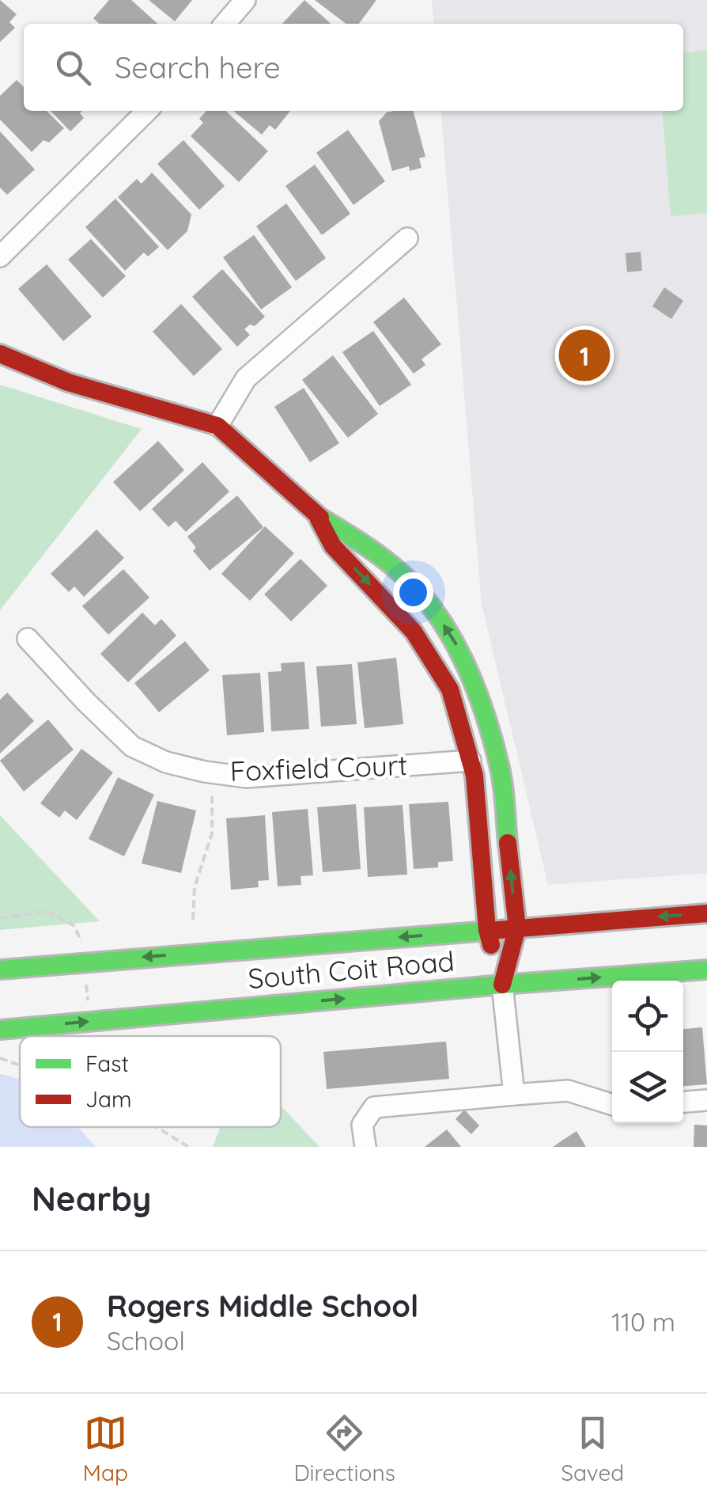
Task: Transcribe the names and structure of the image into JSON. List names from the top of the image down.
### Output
{
  "streets": {
    "street": ["Foxfield Court", "South Coit Road"]
  },
  "legend": ["Fast", "Jam"],
  "page": {
    "search": "Search here",
    "pins": "1",
    "heading": "Nearby",
    "list": [
      {
        "mark": "1",
        "name": "Rogers Middle School",
        "note": "School",
        "value": "110 m"
      }
    ],
    "nav": ["Map", "Directions", "Saved"]
  }
}
